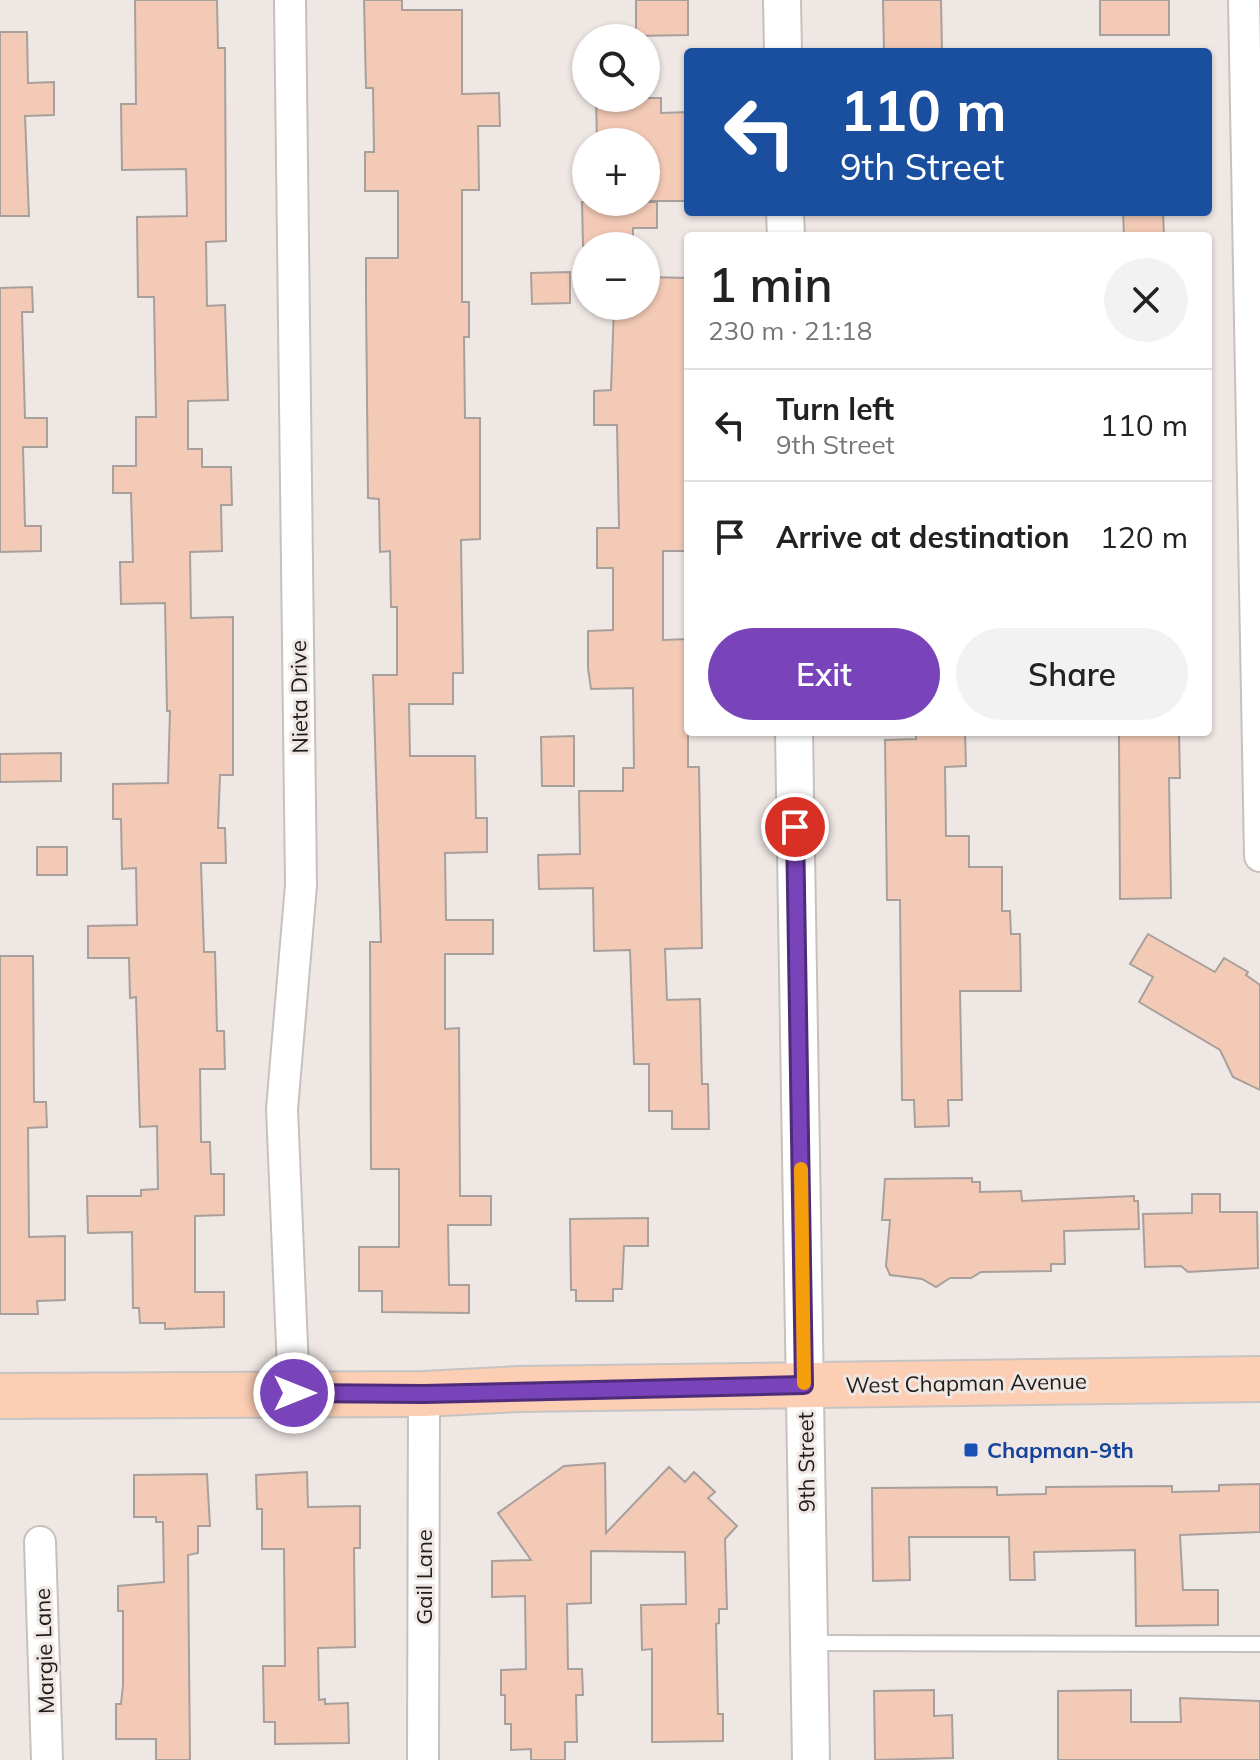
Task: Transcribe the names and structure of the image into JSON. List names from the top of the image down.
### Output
{
  "streets": {
    "main road": ["West Chapman Avenue"],
    "street": [
      "Nieta Drive",
      "9th Street",
      "Gail Lane",
      "Margie Lane"
    ]
  },
  "crossings": [
    ["Nieta Drive", "West Chapman Avenue"],
    ["West Chapman Avenue", "9th Street"],
    ["West Chapman Avenue", "Gail Lane"]
  ],
  "places": {
    "transit": ["Chapman-9th"]
  },
  "page": {
    "map_buttons": ["+", "−"],
    "turn": ["110 m", "9th Street"],
    "heading": ["1 min", "230 m · 21:18"],
    "list": [
      {
        "name": "Turn left",
        "note": "9th Street",
        "value": "110 m"
      },
      {
        "name": "Arrive at destination",
        "value": "120 m"
      }
    ],
    "buttons": ["Exit", "Share"]
  }
}
